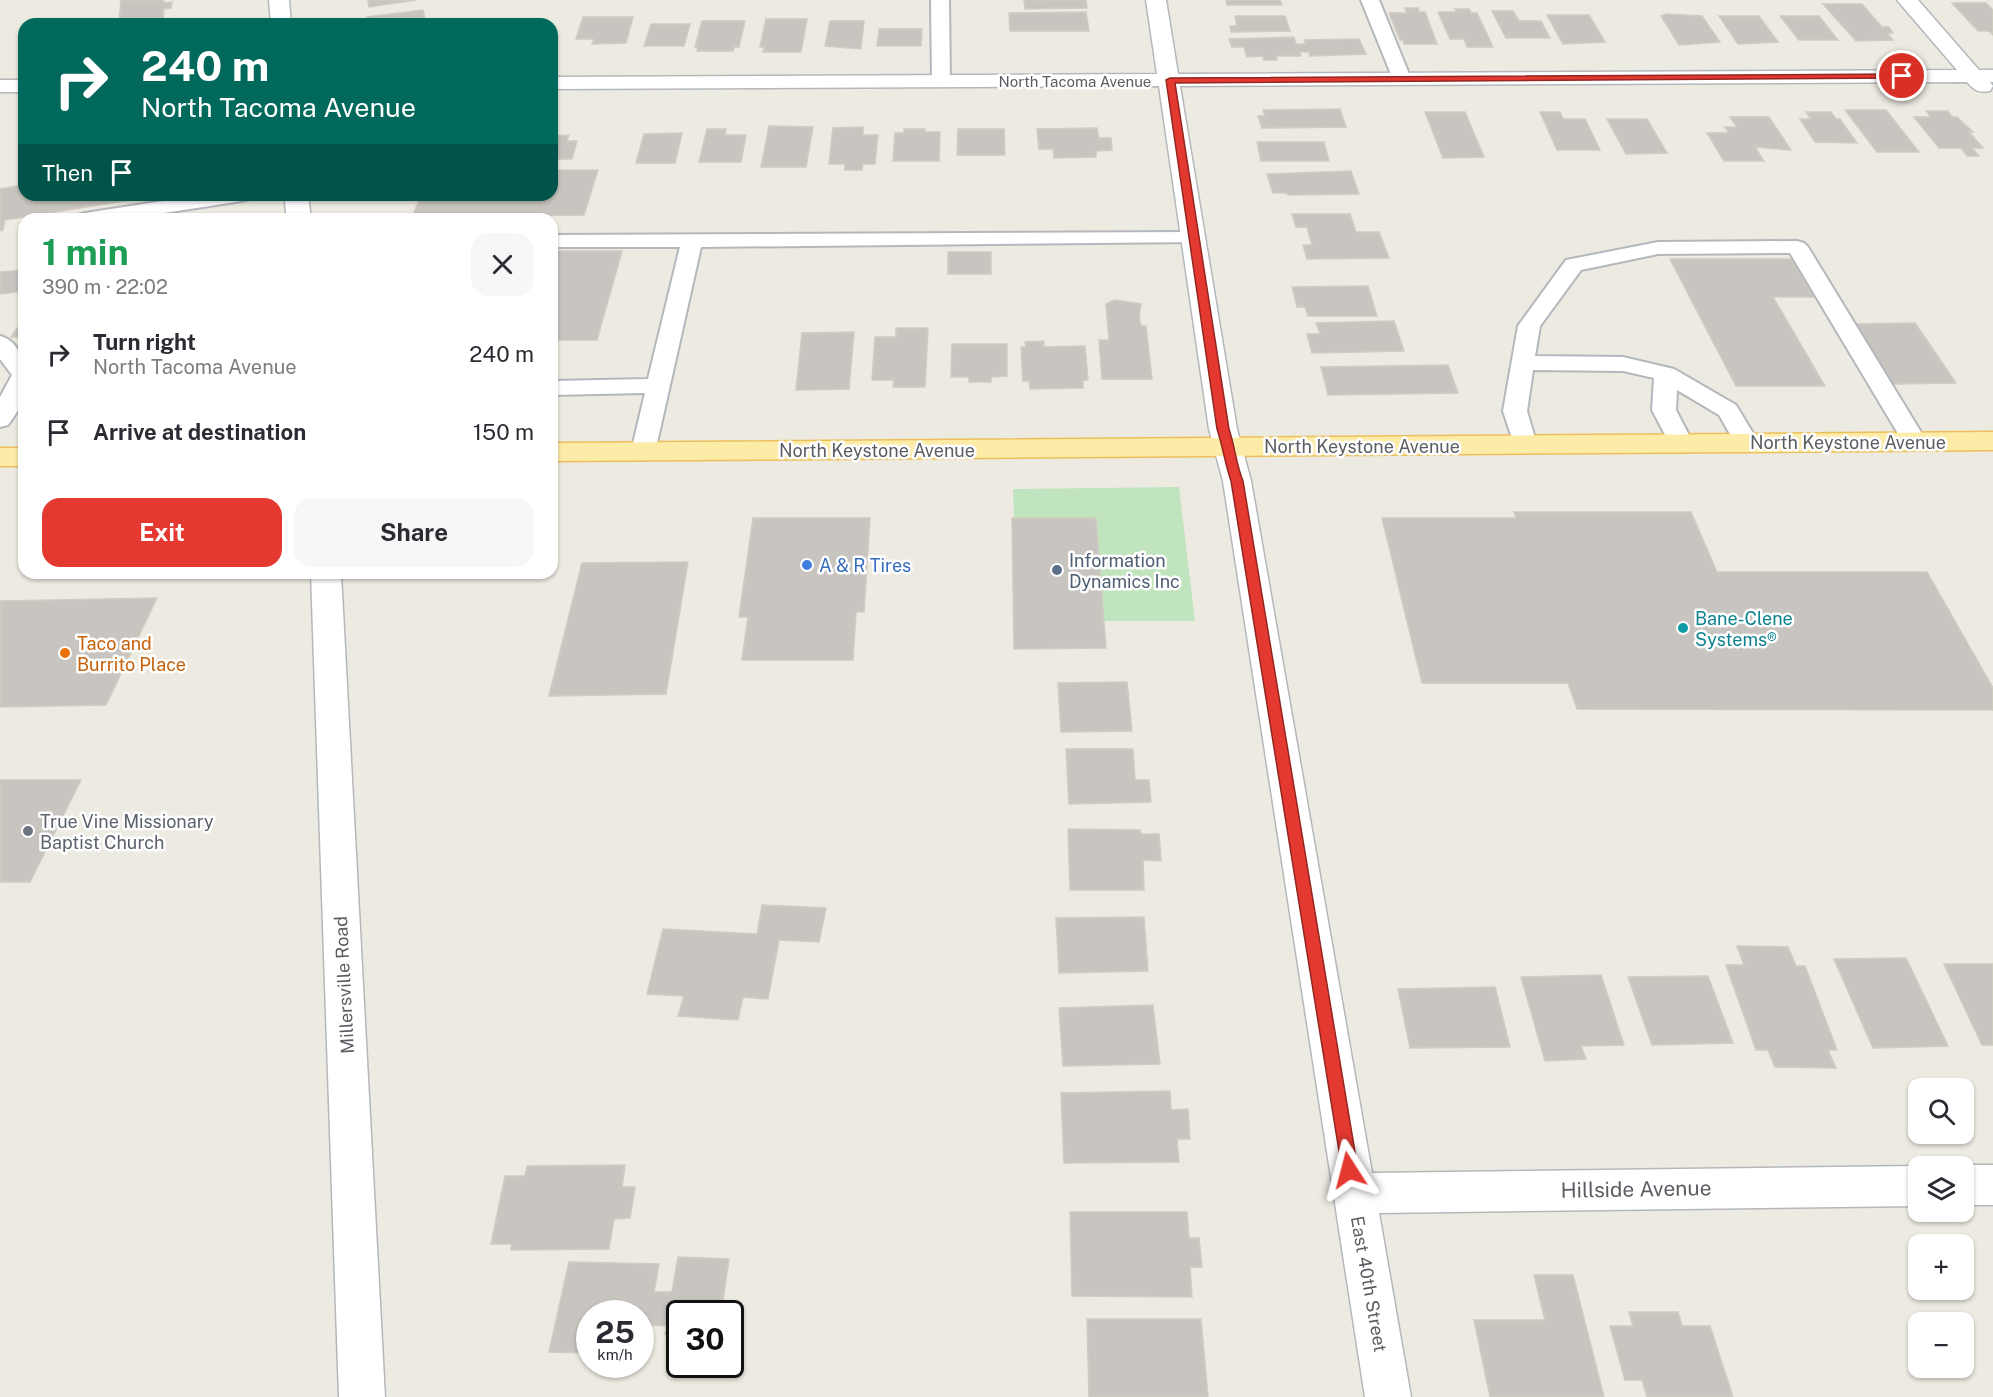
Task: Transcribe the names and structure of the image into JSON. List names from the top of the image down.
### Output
{
  "streets": {
    "main road": ["North Keystone Avenue"],
    "street": [
      "North Tacoma Avenue",
      "Millersville Road",
      "Hillside Avenue",
      "East 40th Street"
    ]
  },
  "crossings": [
    ["North Tacoma Avenue", "East 40th Street"],
    ["North Keystone Avenue", "East 40th Street"],
    ["Hillside Avenue", "East 40th Street"]
  ],
  "places": [
    "A & R Tires",
    "Information Dynamics Inc",
    "Bane-Clene Systems®",
    "Taco and Burrito Place",
    "True Vine Missionary Baptist Church"
  ],
  "page": {
    "turn": ["240 m", "North Tacoma Avenue"],
    "then": "Then",
    "heading": ["1 min", "390 m · 22:02"],
    "list": [
      {
        "name": "Turn right",
        "note": "North Tacoma Avenue",
        "value": "240 m"
      },
      {
        "name": "Arrive at destination",
        "value": "150 m"
      }
    ],
    "buttons": ["Exit", "Share"],
    "map_buttons": ["+", "−"],
    "speed": "25 km/h",
    "limit": "30"
  }
}
